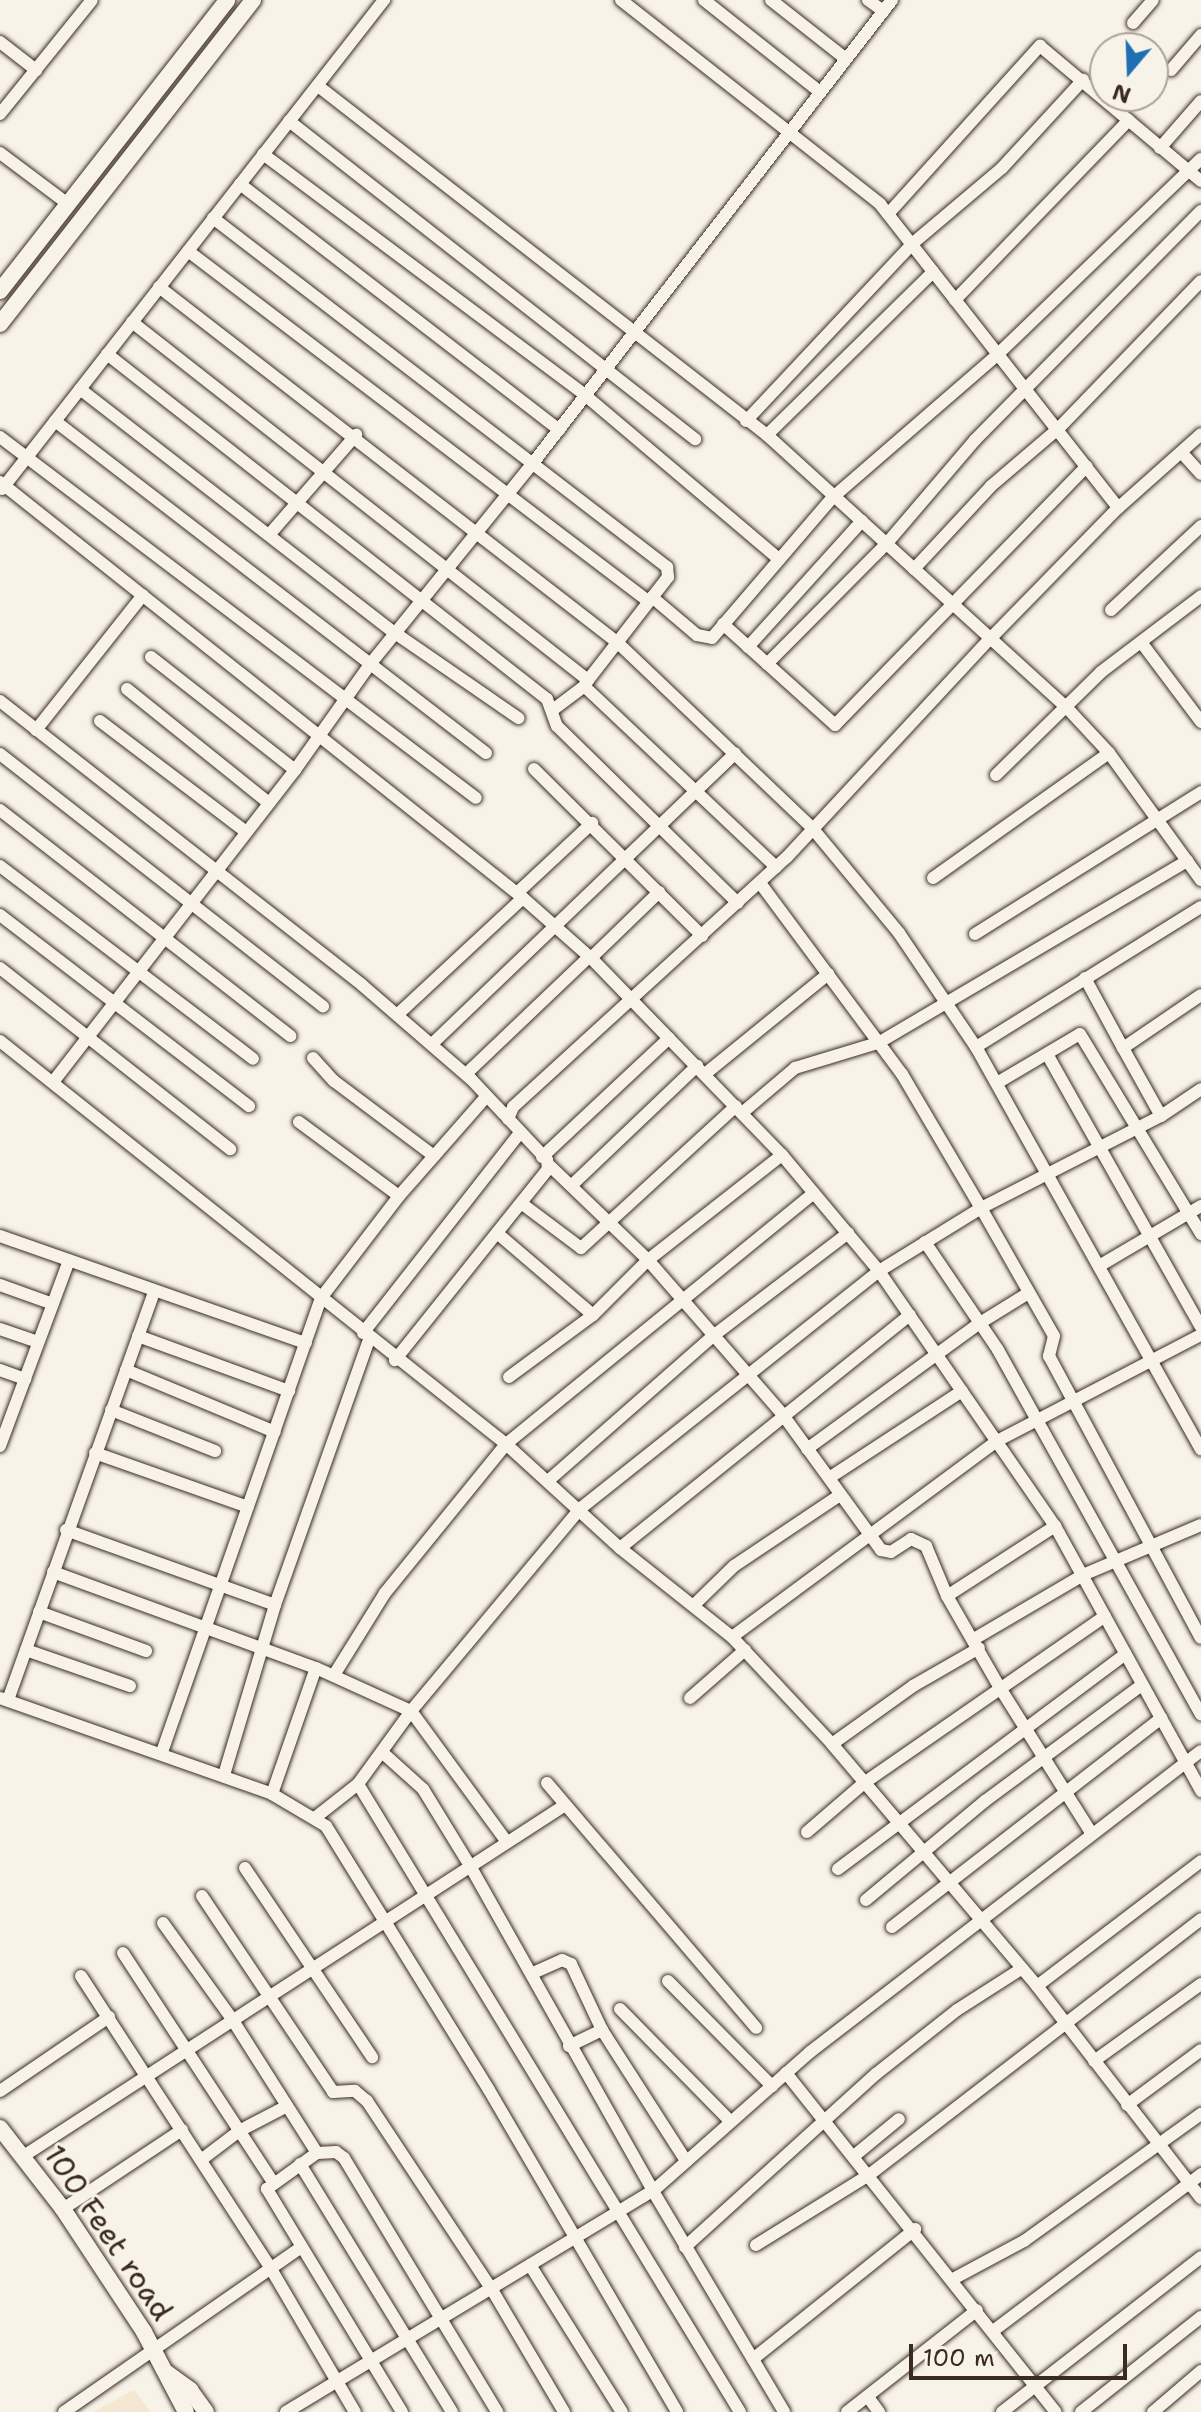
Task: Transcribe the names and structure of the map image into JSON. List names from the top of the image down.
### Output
{
  "streets": {
    "street": ["100 Feet road"]
  },
  "scale_bar": "100 m",
  "north": "bottom"
}
